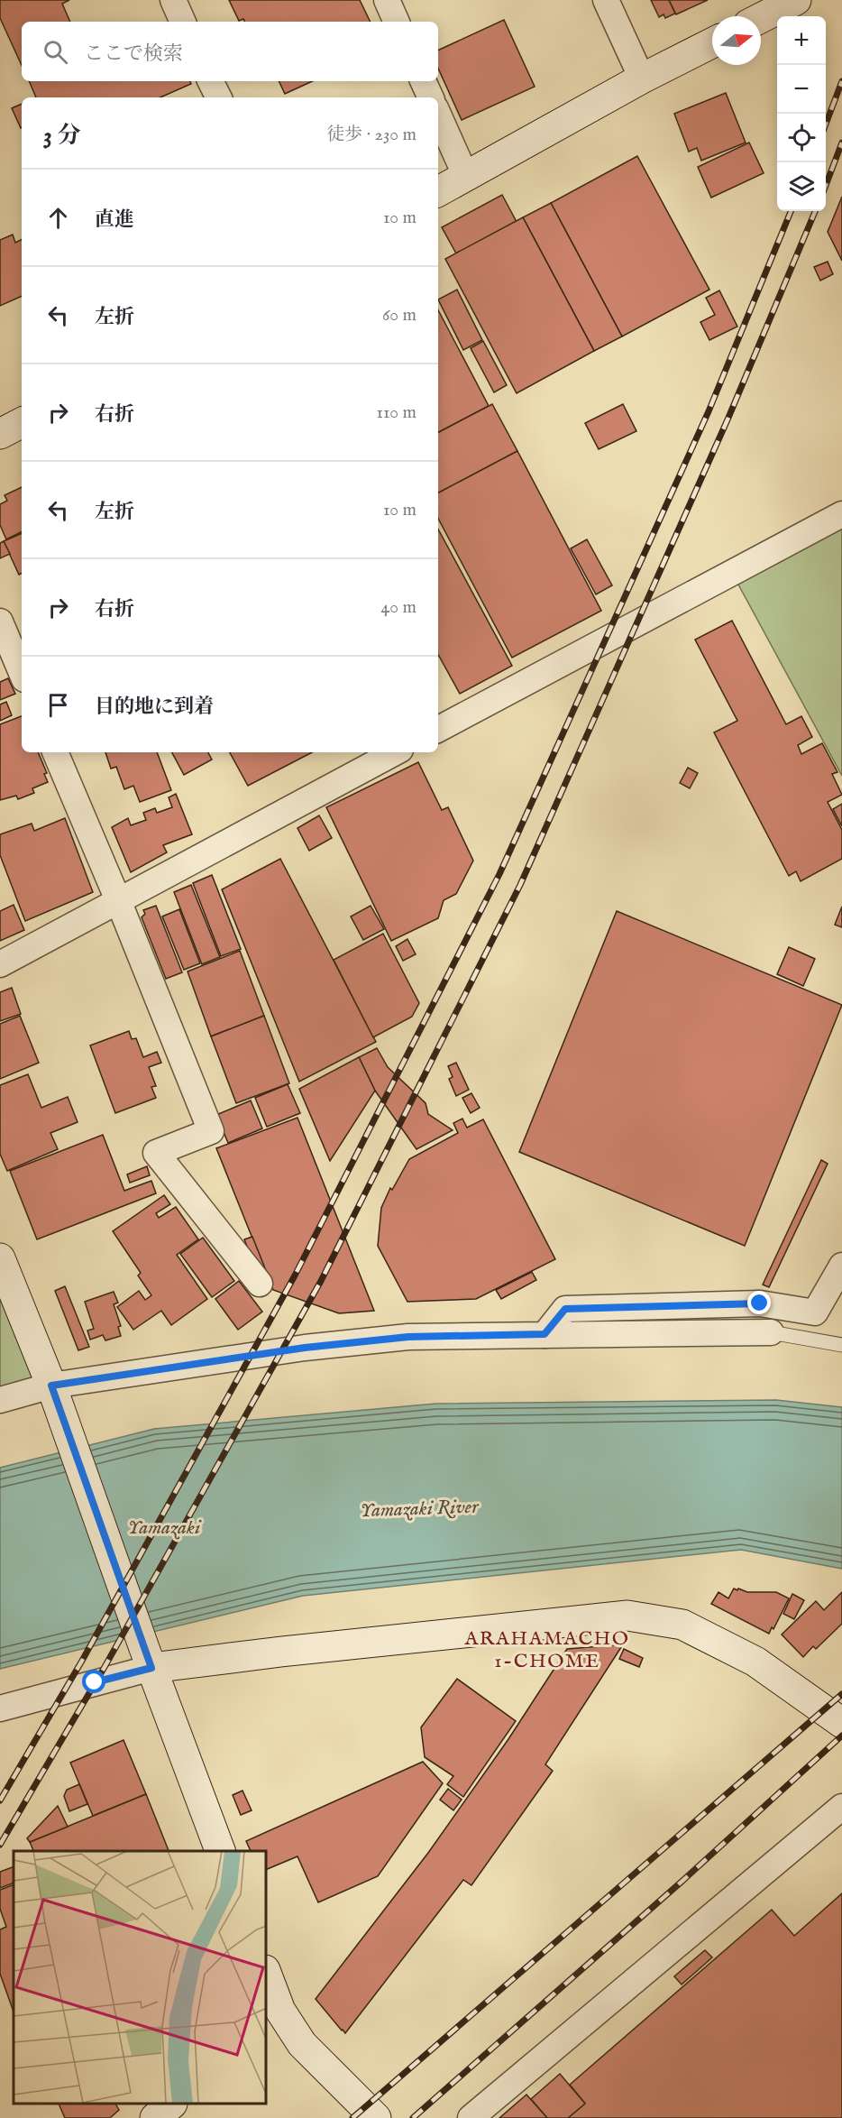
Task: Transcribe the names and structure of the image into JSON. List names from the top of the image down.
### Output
{
  "districts": ["ARAHAMACHO 1-CHOME"],
  "water": ["Yamazaki River", "Yamazaki"],
  "north": "right",
  "page": {
    "map_buttons": ["+", "−"],
    "search": "ここで検索",
    "heading": ["3 分", "徒歩 · 230 m"],
    "list": [
      ["直進", "10 m"],
      ["左折", "60 m"],
      ["右折", "110 m"],
      ["左折", "10 m"],
      ["右折", "40 m"],
      "目的地に到着"
    ]
  }
}
